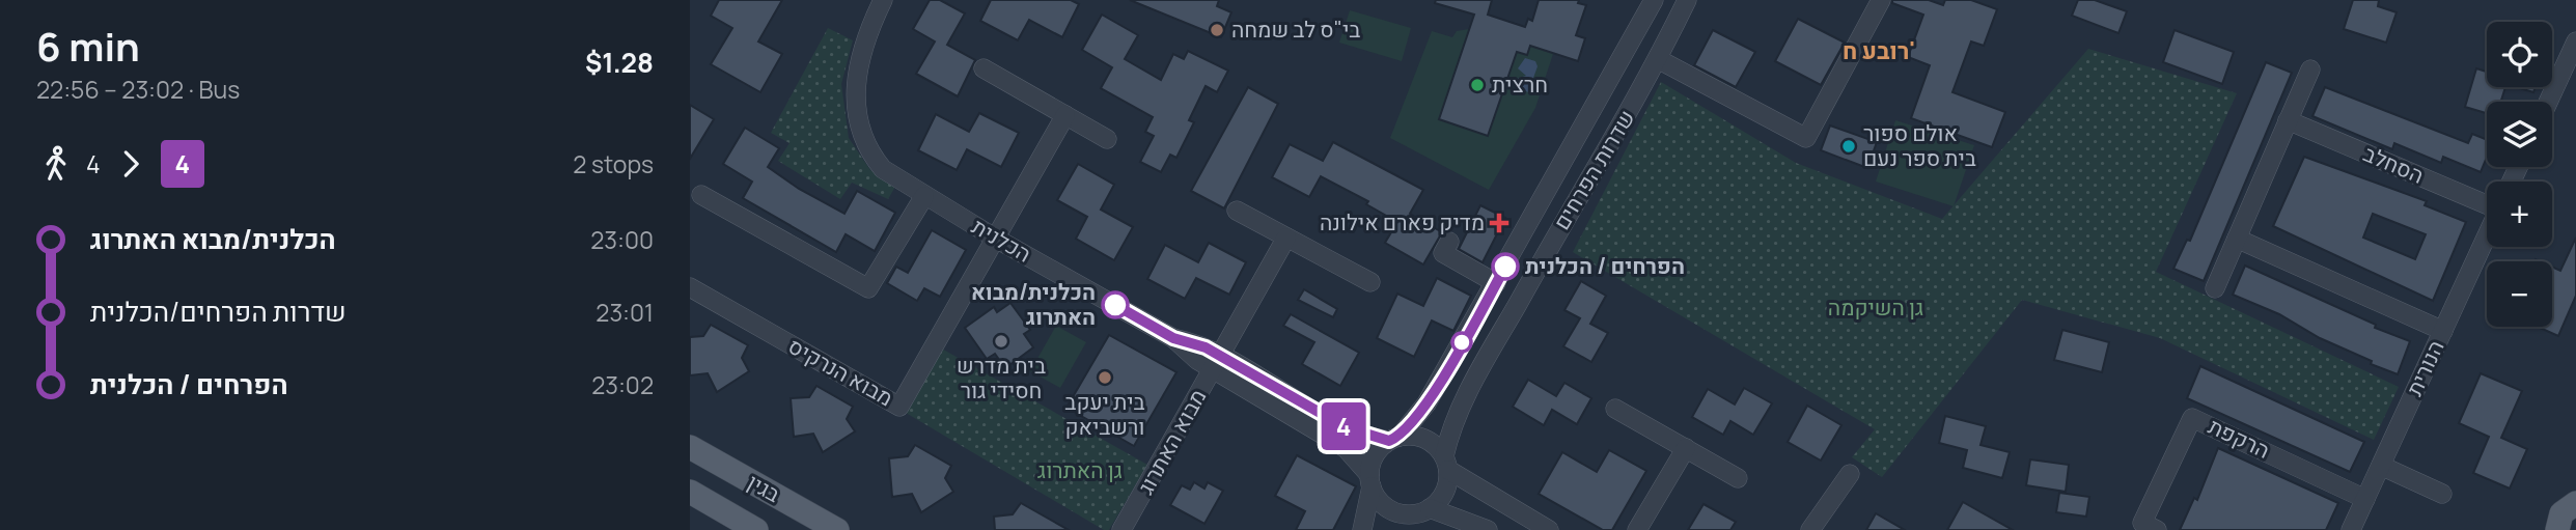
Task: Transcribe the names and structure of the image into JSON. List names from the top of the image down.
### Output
{
  "streets": {
    "main road": ["בגין"],
    "street": [
      "הסחלב",
      "שדרות הפרחים",
      "הכלנית",
      "הנורית",
      "מבוא הנרקיס",
      "הרקפת",
      "מבוא האתרוג"
    ]
  },
  "crossings": [
    ["שדרות הפרחים", "הכלנית"],
    ["הכלנית", "מבוא הנרקיס"],
    ["הכלנית", "מבוא האתרוג"],
    ["הנורית", "הרקפת"]
  ],
  "districts": ["רובע ח'"],
  "parks": ["גן השיקמה", "גן האתרוג"],
  "places": {
    "other": [
      "בי\"ס לב שמחה",
      "חרצית",
      "אולם ספור בית ספר נעם",
      "הפרחים / הכלנית",
      "הכלנית/מבוא האתרוג",
      "בית מדרש חסידי גור",
      "בית יעקב ורשביאק"
    ],
    "health": ["מדיק פארם אילונה"]
  },
  "lines": ["bus line 4"],
  "page": {
    "heading": ["6 min", "22:56 – 23:02 · Bus", "$1.28"],
    "on_map": "4",
    "map_buttons": ["+", "−"],
    "legs": ["4", "4", "2 stops"],
    "list": [
      {
        "name": "הכלנית/מבוא האתרוג",
        "value": "23:00"
      },
      {
        "name": "שדרות הפרחים/הכלנית",
        "value": "23:01"
      },
      {
        "name": "הפרחים / הכלנית",
        "value": "23:02"
      }
    ]
  }
}
